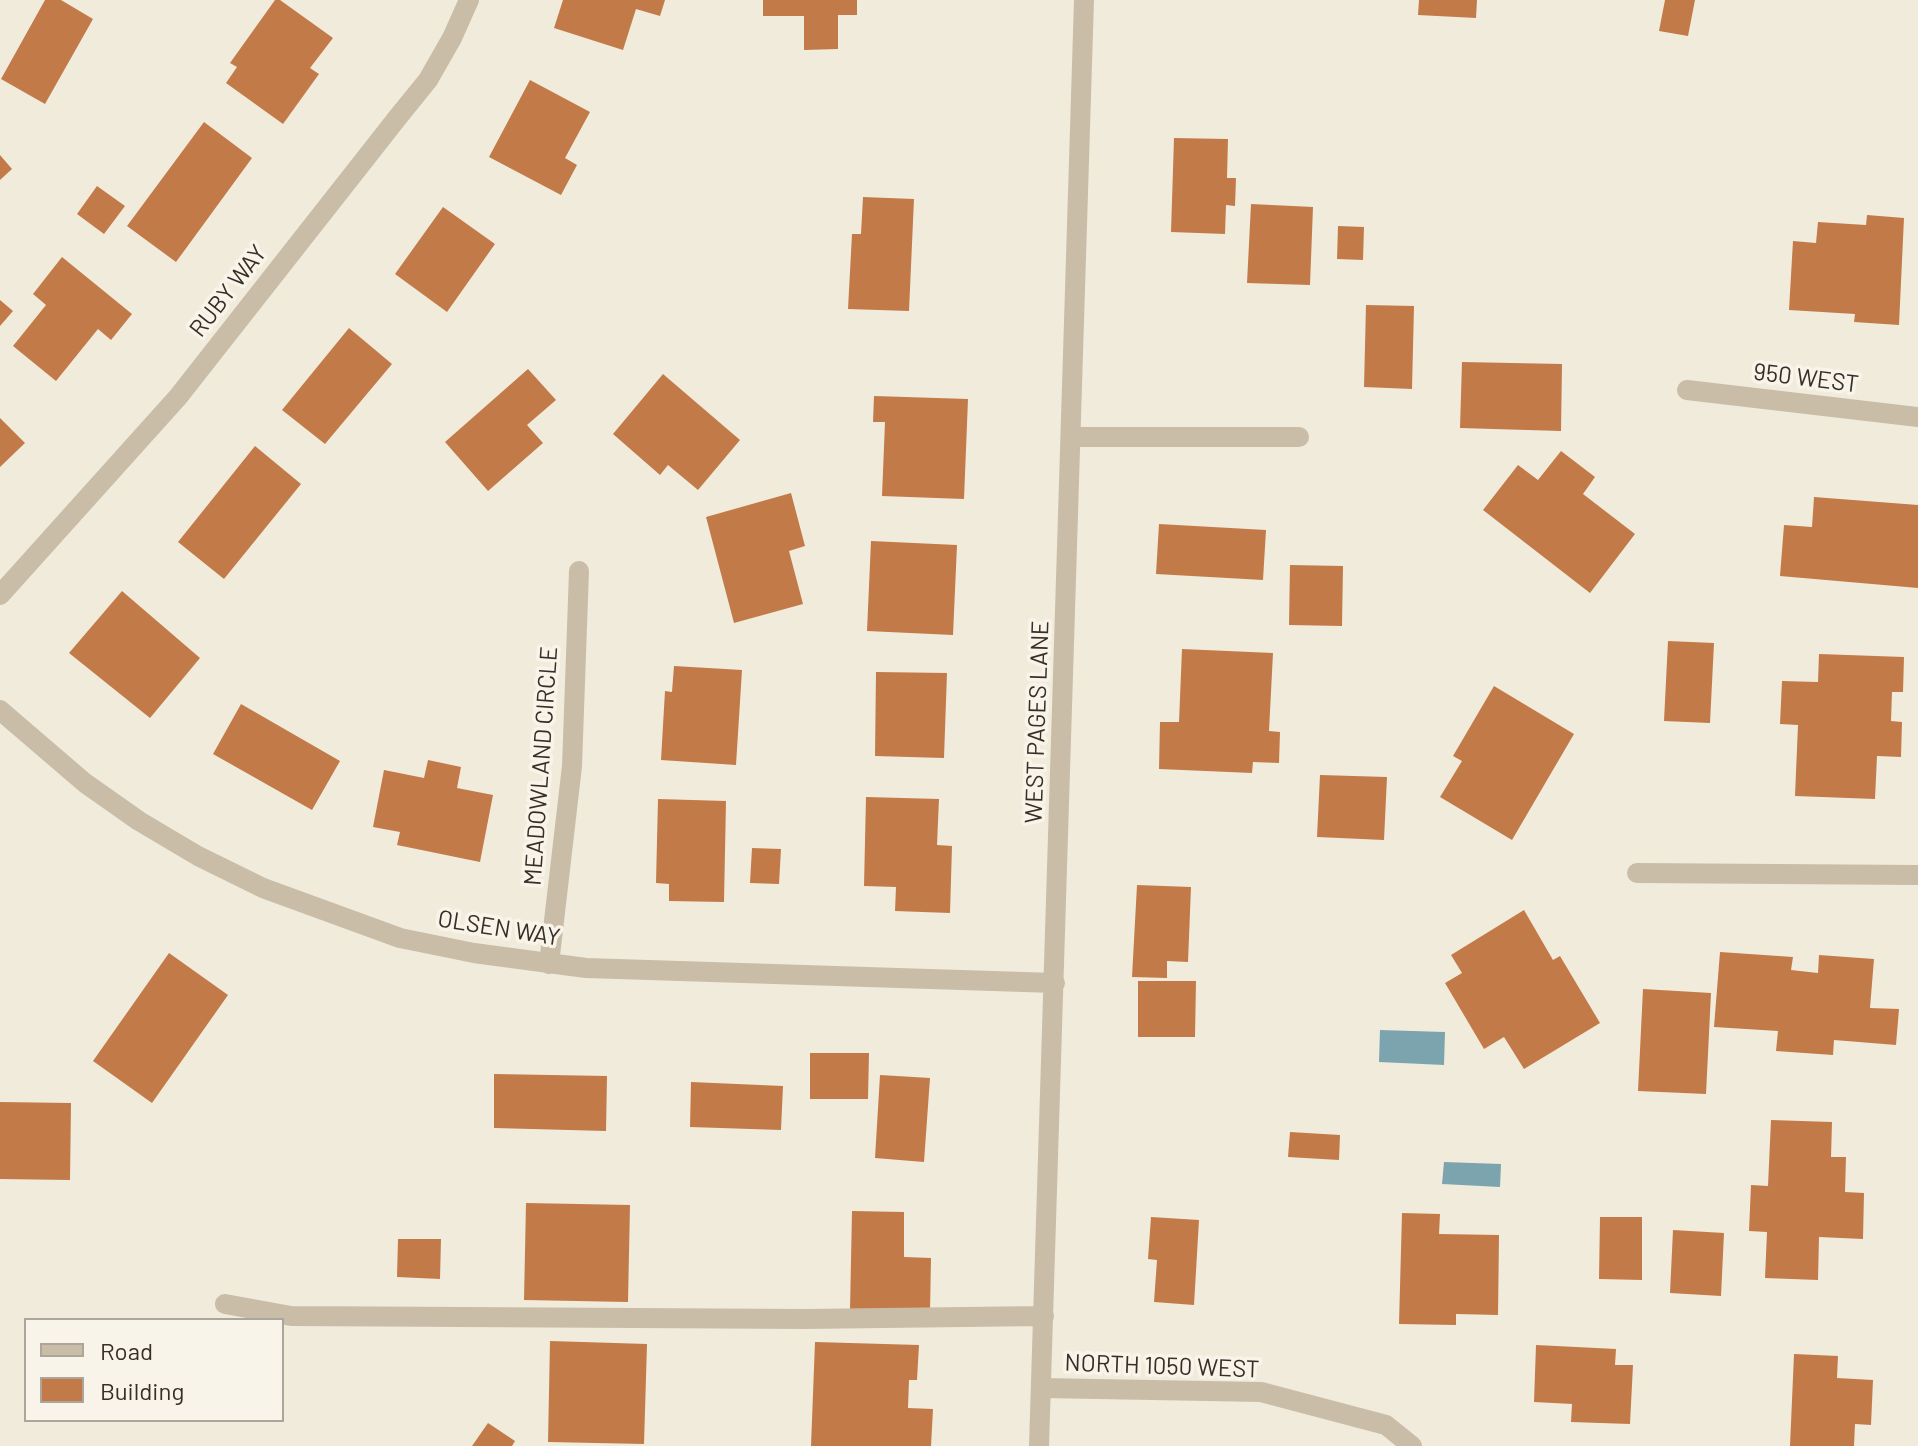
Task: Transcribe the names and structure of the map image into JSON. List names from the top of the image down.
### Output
{
  "streets": {
    "street": [
      "RUBY WAY",
      "950 WEST",
      "WEST PAGES LANE",
      "MEADOWLAND CIRCLE",
      "OLSEN WAY",
      "NORTH 1050 WEST"
    ]
  },
  "crossings": [
    ["WEST PAGES LANE", "OLSEN WAY"],
    ["WEST PAGES LANE", "NORTH 1050 WEST"],
    ["MEADOWLAND CIRCLE", "OLSEN WAY"]
  ],
  "legend": ["Road", "Building"]
}
